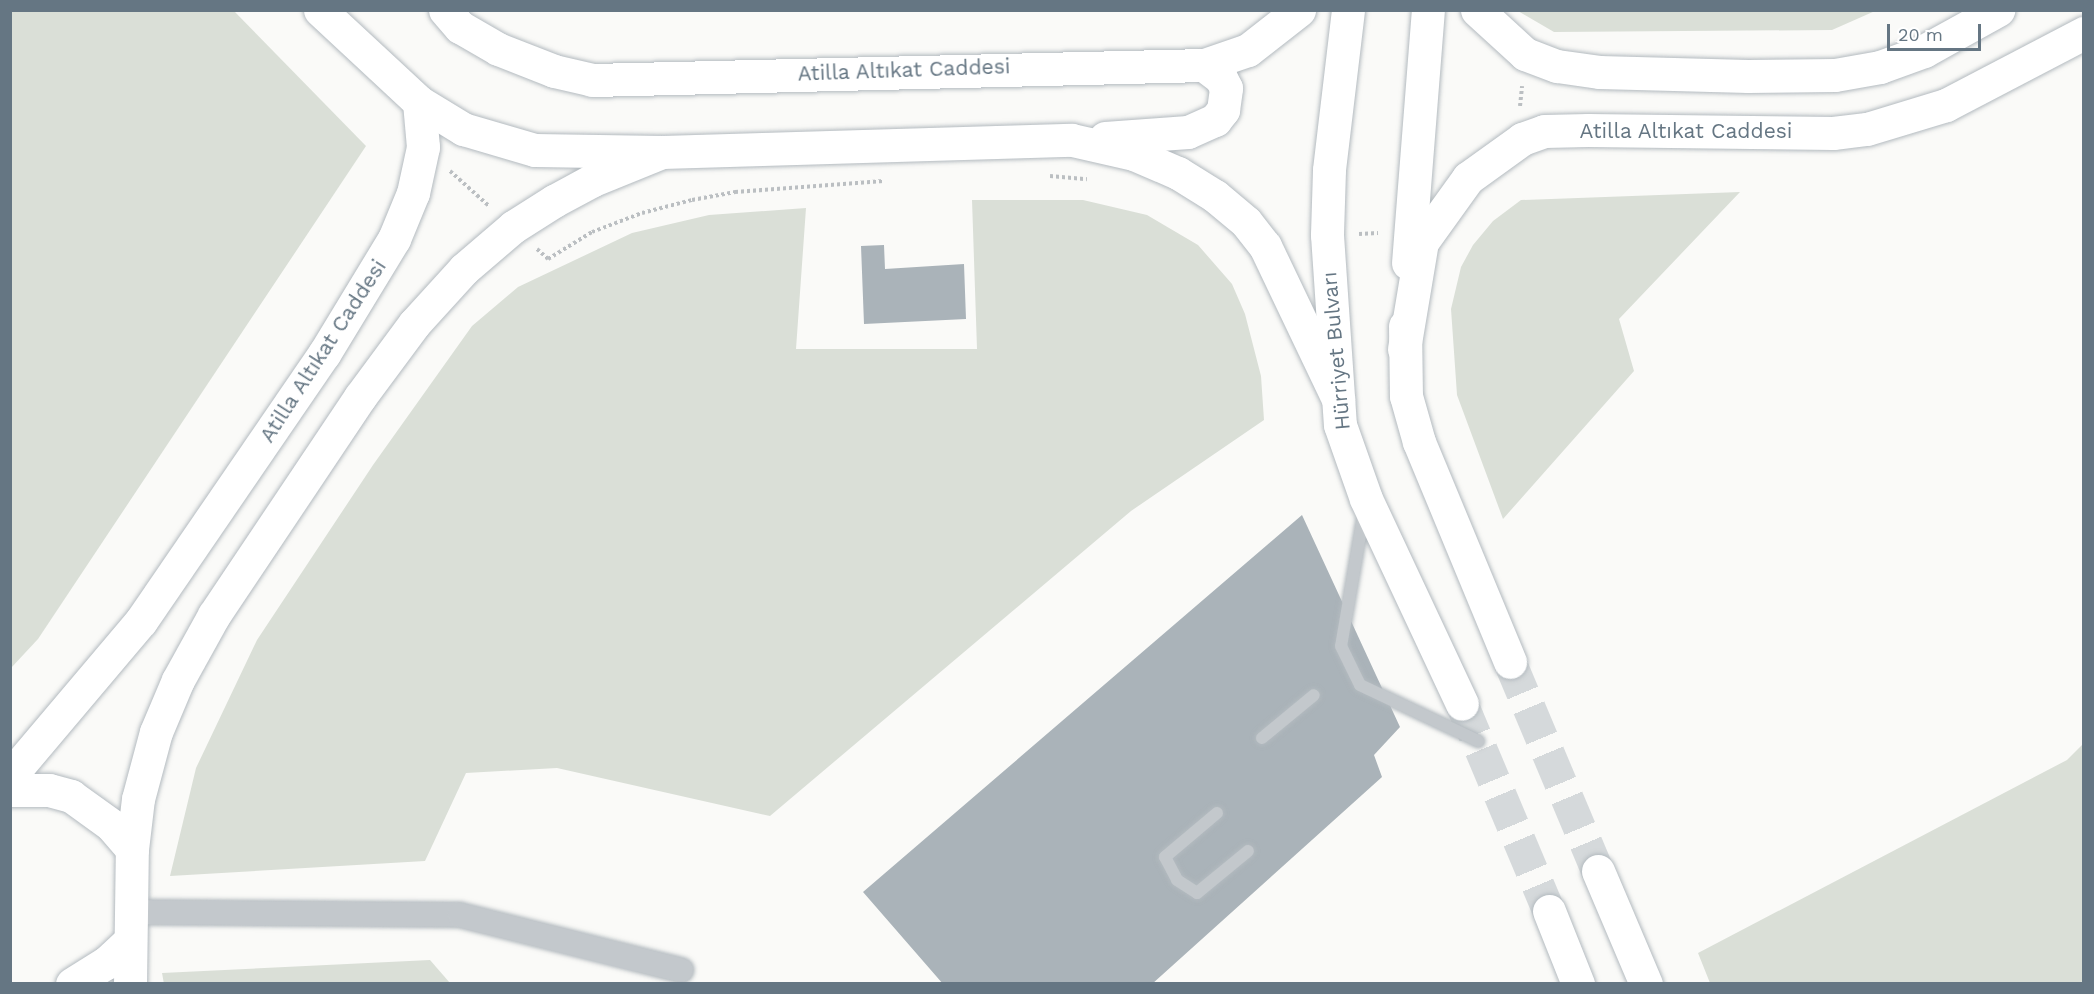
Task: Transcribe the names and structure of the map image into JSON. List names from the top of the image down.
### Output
{
  "streets": {
    "main road": ["Atilla Altıkat Caddesi", "Hürriyet Bulvarı"]
  },
  "scale_bar": "20 m"
}
